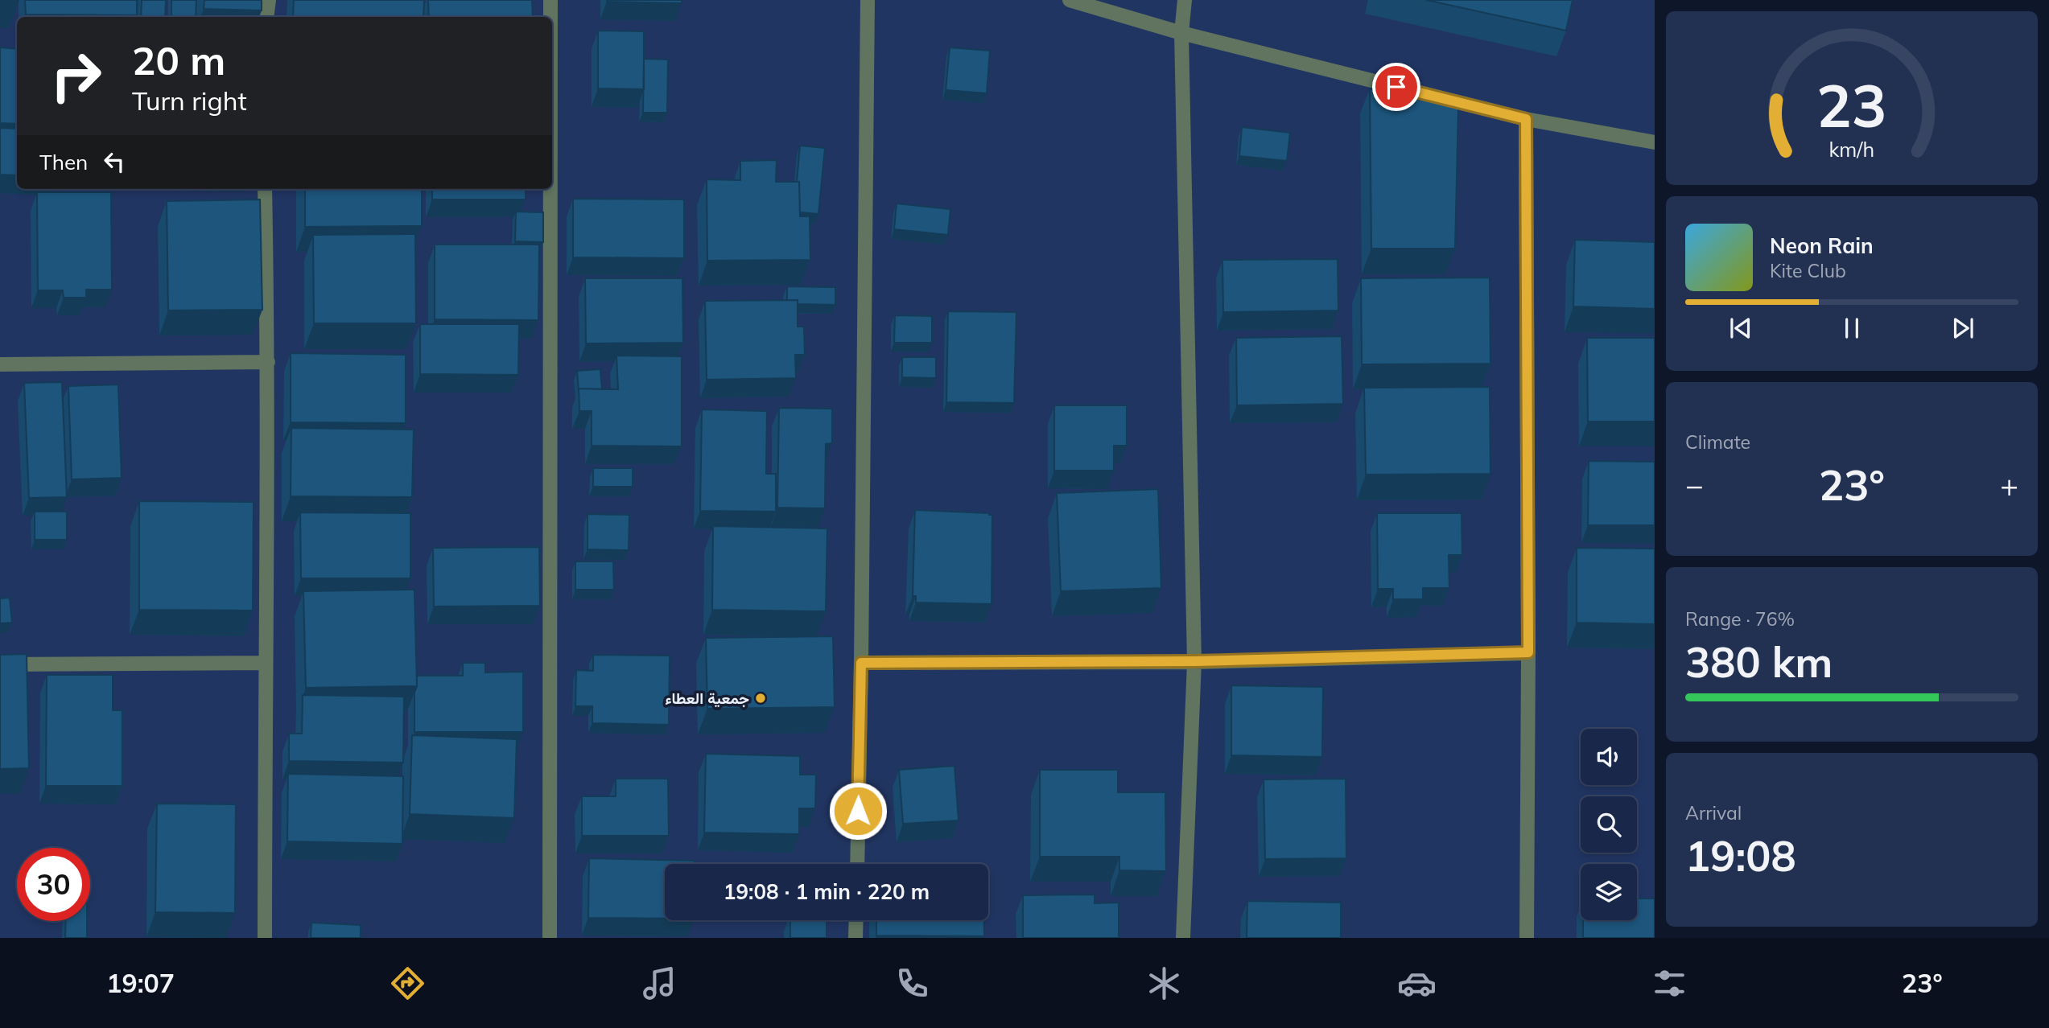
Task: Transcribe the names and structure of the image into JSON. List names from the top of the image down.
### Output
{
  "places": ["جمعية العطاء"],
  "page": {
    "turn": ["20 m", "Turn right"],
    "then": "Then",
    "song": ["Neon Rain", "Kite Club"],
    "tile": [
      "Climate",
      ["Range · 76%", "380 km"],
      ["Arrival", "19:08"]
    ],
    "heat": ["−", "23°", "+"],
    "limit": "30",
    "trip": "19:08 · 1 min · 220 m",
    "tabs": ["19:07", "23°"],
    "gauge": ["23", "km/h"]
  }
}
